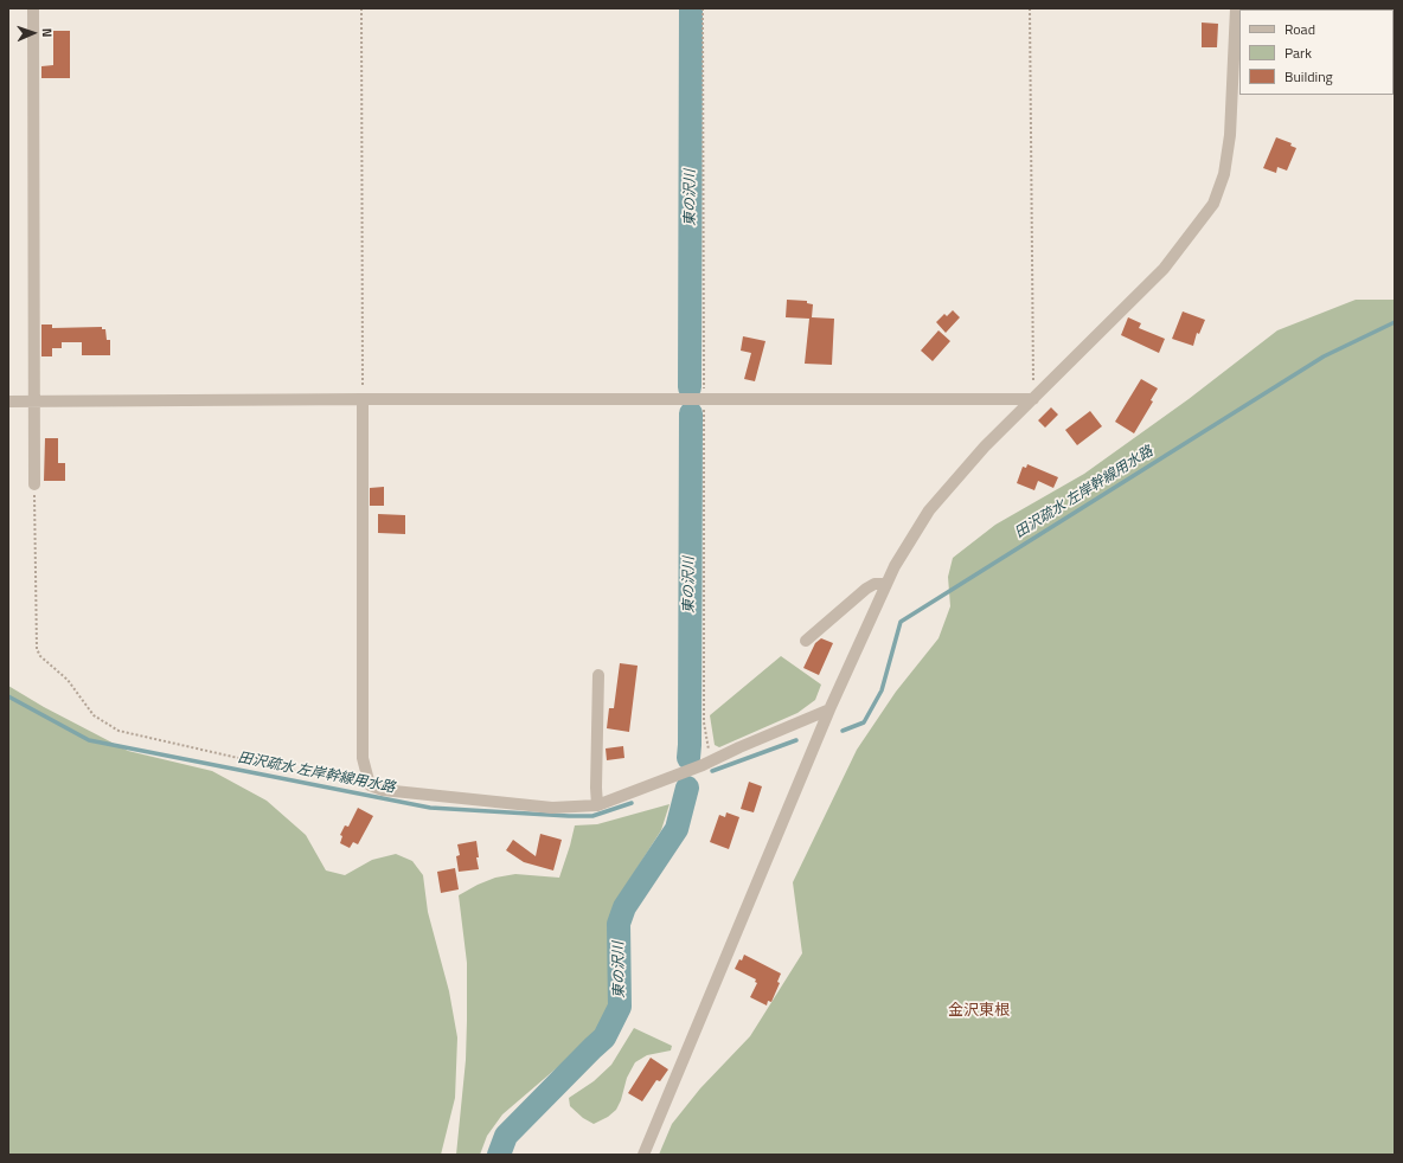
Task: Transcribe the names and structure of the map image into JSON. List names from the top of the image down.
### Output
{
  "districts": ["金沢東根"],
  "water": ["東の沢川", "田沢疏水 左岸幹線用水路"],
  "legend": ["Road", "Park", "Building"],
  "north": "right"
}
